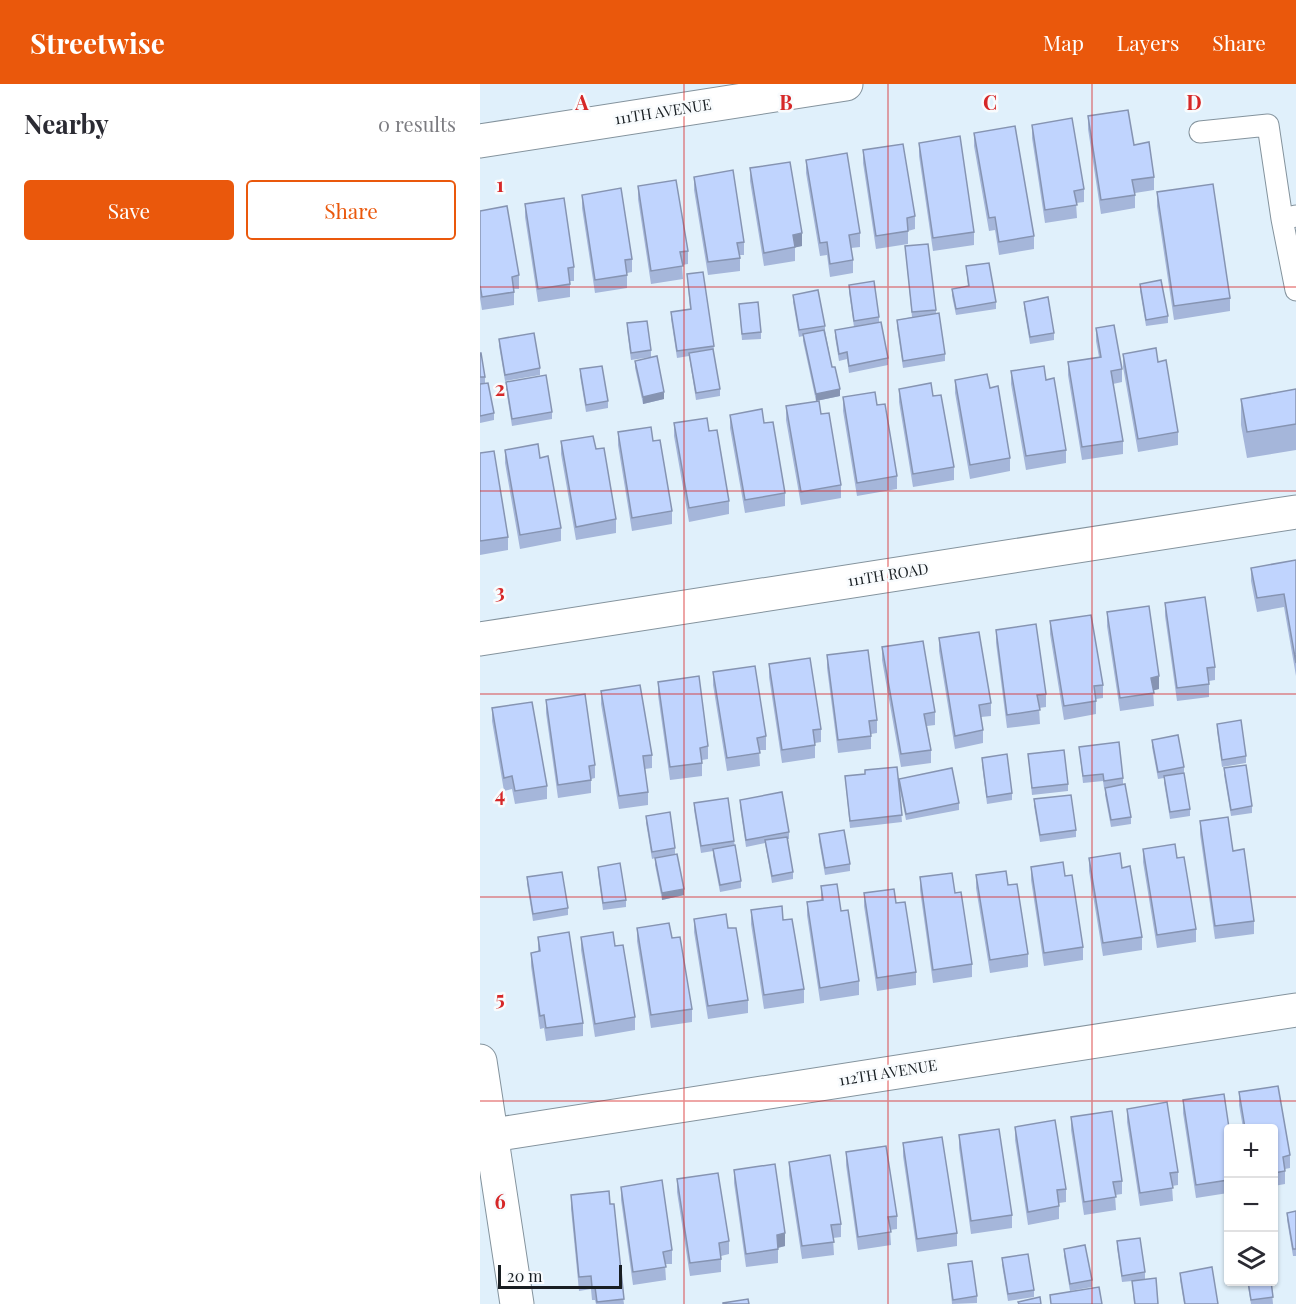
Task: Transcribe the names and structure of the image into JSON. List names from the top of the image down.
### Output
{
  "streets": {
    "street": ["111TH AVENUE", "111TH ROAD", "112TH AVENUE"]
  },
  "scale_bar": "20 m",
  "page": {
    "header": "Streetwise",
    "nav": ["Map", "Layers", "Share"],
    "heading": ["Nearby", "0 results"],
    "buttons": ["Save", "Share"],
    "map_buttons": ["+", "−"],
    "scale": "20 m"
  },
  "grid": {
    "columns": [
      "A",
      "B",
      "C",
      "D"
    ],
    "rows": [
      "1",
      "2",
      "3",
      "4",
      "5",
      "6"
    ]
  }
}
